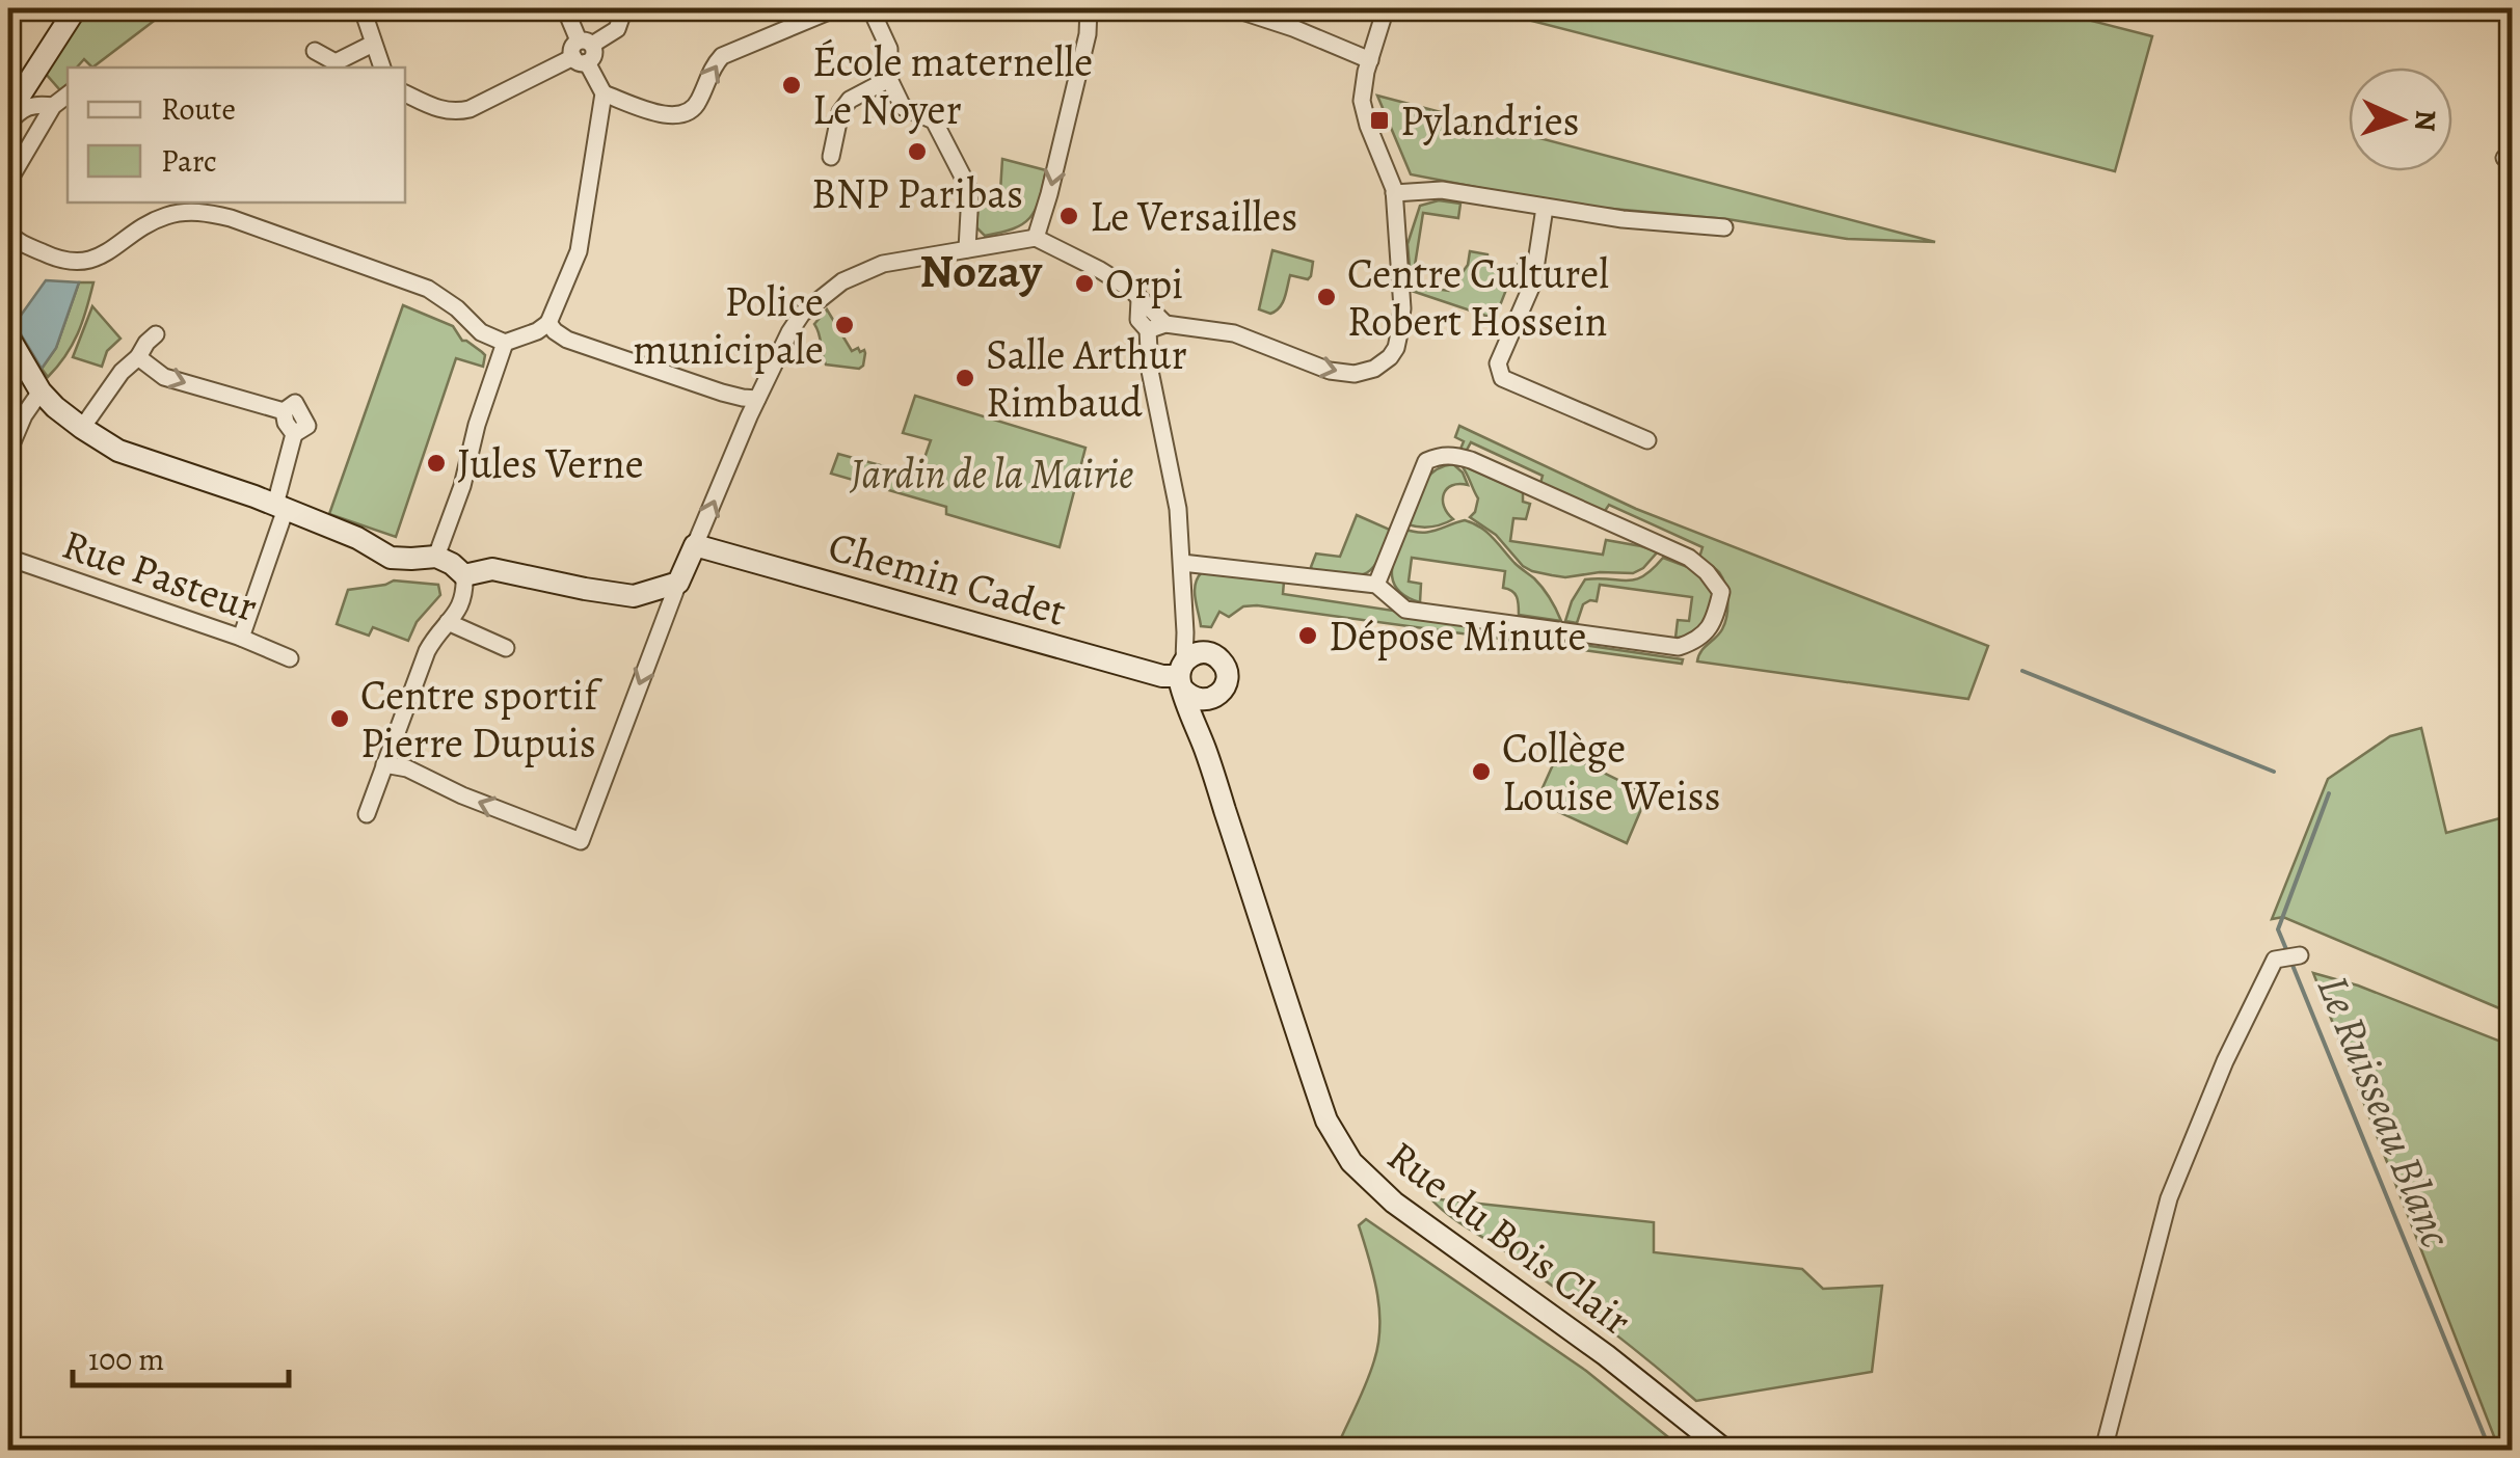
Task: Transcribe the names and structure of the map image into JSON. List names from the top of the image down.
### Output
{
  "streets": {
    "street": ["Rue Pasteur", "Chemin Cadet", "Rue du Bois Clair"]
  },
  "crossings": [
    ["Chemin Cadet", "Rue du Bois Clair"]
  ],
  "districts": ["Nozay"],
  "water": ["Le Ruisseau Blanc"],
  "parks": ["Jardin de la Mairie"],
  "places": {
    "other": [
      "École maternelle Le Noyer",
      "BNP Paribas",
      "Le Versailles",
      "Orpi",
      "Centre Culturel Robert Hossein",
      "Police municipale",
      "Salle Arthur Rimbaud",
      "Jules Verne",
      "Dépose Minute",
      "Centre sportif Pierre Dupuis",
      "Collège Louise Weiss"
    ],
    "transit": ["Pylandries"]
  },
  "legend": ["Route", "Parc"],
  "scale_bar": "100 m",
  "north": "right"
}
